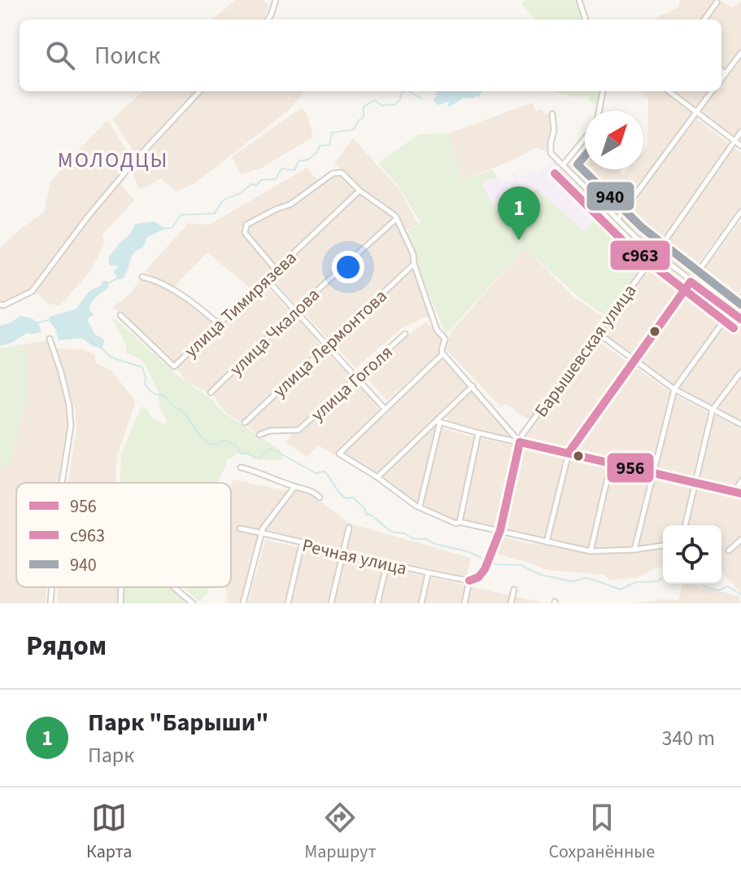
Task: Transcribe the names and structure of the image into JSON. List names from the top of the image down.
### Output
{
  "streets": {
    "street": [
      "улица Тимирязева",
      "улица Чкалова",
      "улица Лермонтова",
      "Барышевская улица",
      "улица Гоголя",
      "Речная улица"
    ]
  },
  "districts": ["МОЛОДЦЫ"],
  "lines": ["transit line 940", "transit line с963", "transit line 956"],
  "legend": ["956", "с963", "940"],
  "north": "top right",
  "page": {
    "search": "Поиск",
    "pins": "1",
    "heading": "Рядом",
    "list": [
      {
        "mark": "1",
        "name": "Парк \"Барыши\"",
        "note": "Парк",
        "value": "340 m"
      }
    ],
    "nav": ["Карта", "Маршрут", "Сохранённые"]
  }
}
